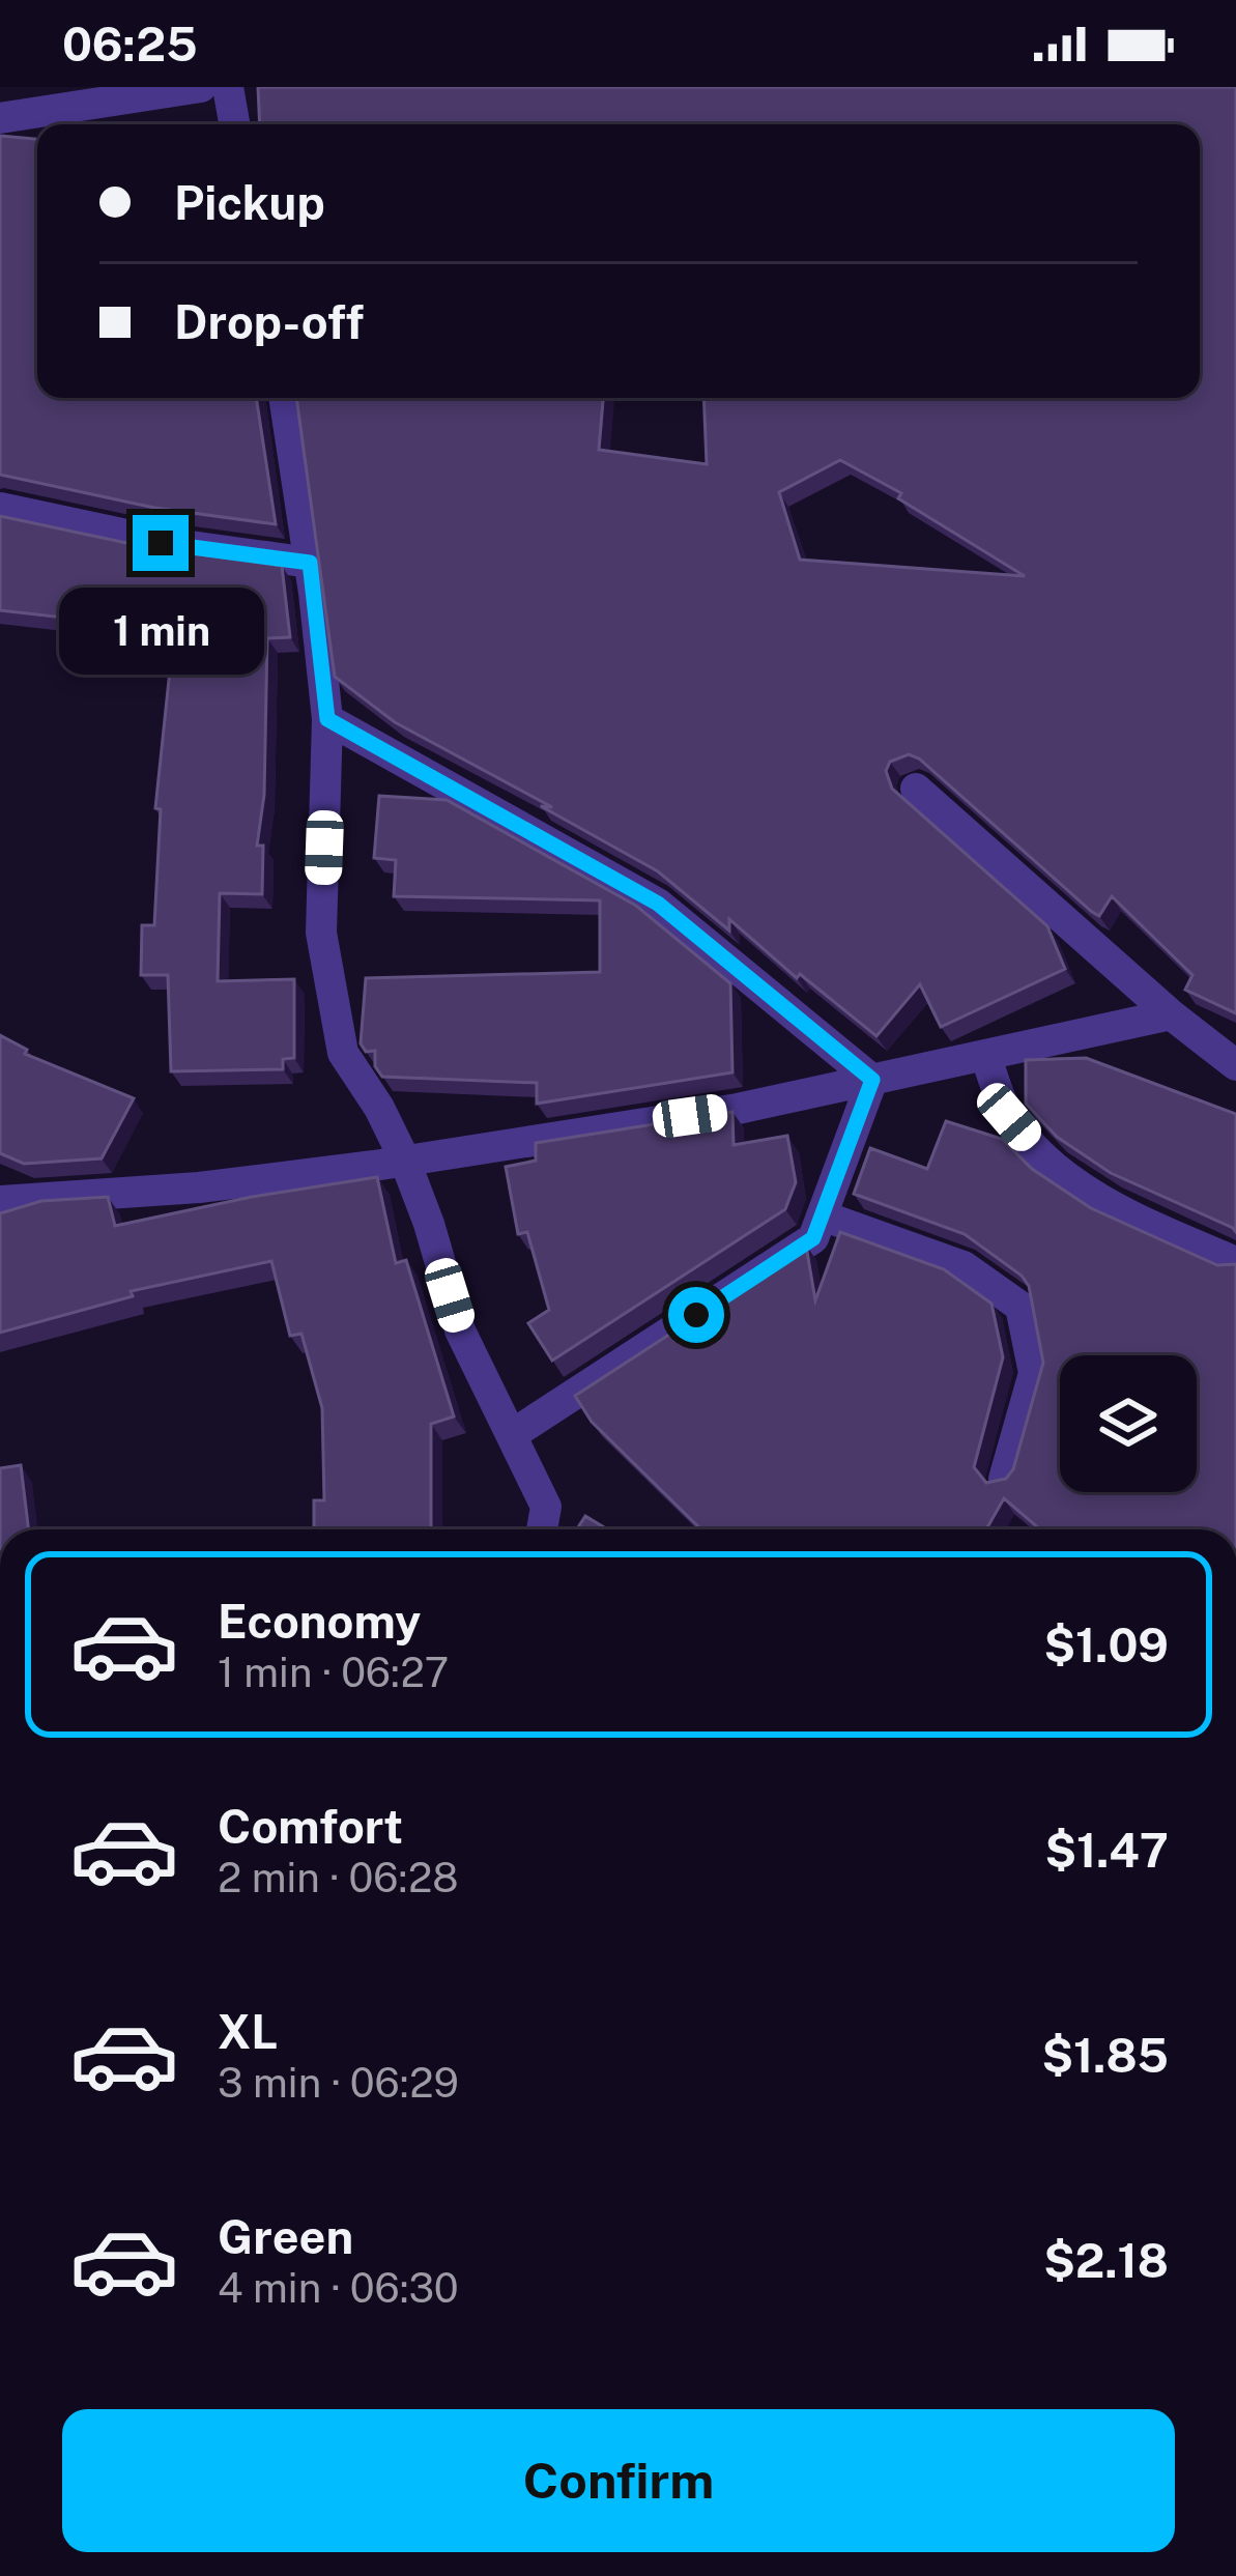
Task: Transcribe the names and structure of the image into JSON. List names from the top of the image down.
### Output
{
  "page": {
    "status": "06:25",
    "banner": ["Pickup", "Drop-off"],
    "bubble": "1 min",
    "list": [
      {
        "name": "Economy",
        "note": "1 min · 06:27",
        "value": "$1.09"
      },
      {
        "name": "Comfort",
        "note": "2 min · 06:28",
        "value": "$1.47"
      },
      {
        "name": "XL",
        "note": "3 min · 06:29",
        "value": "$1.85"
      },
      {
        "name": "Green",
        "note": "4 min · 06:30",
        "value": "$2.18"
      }
    ],
    "buttons": "Confirm"
  }
}
